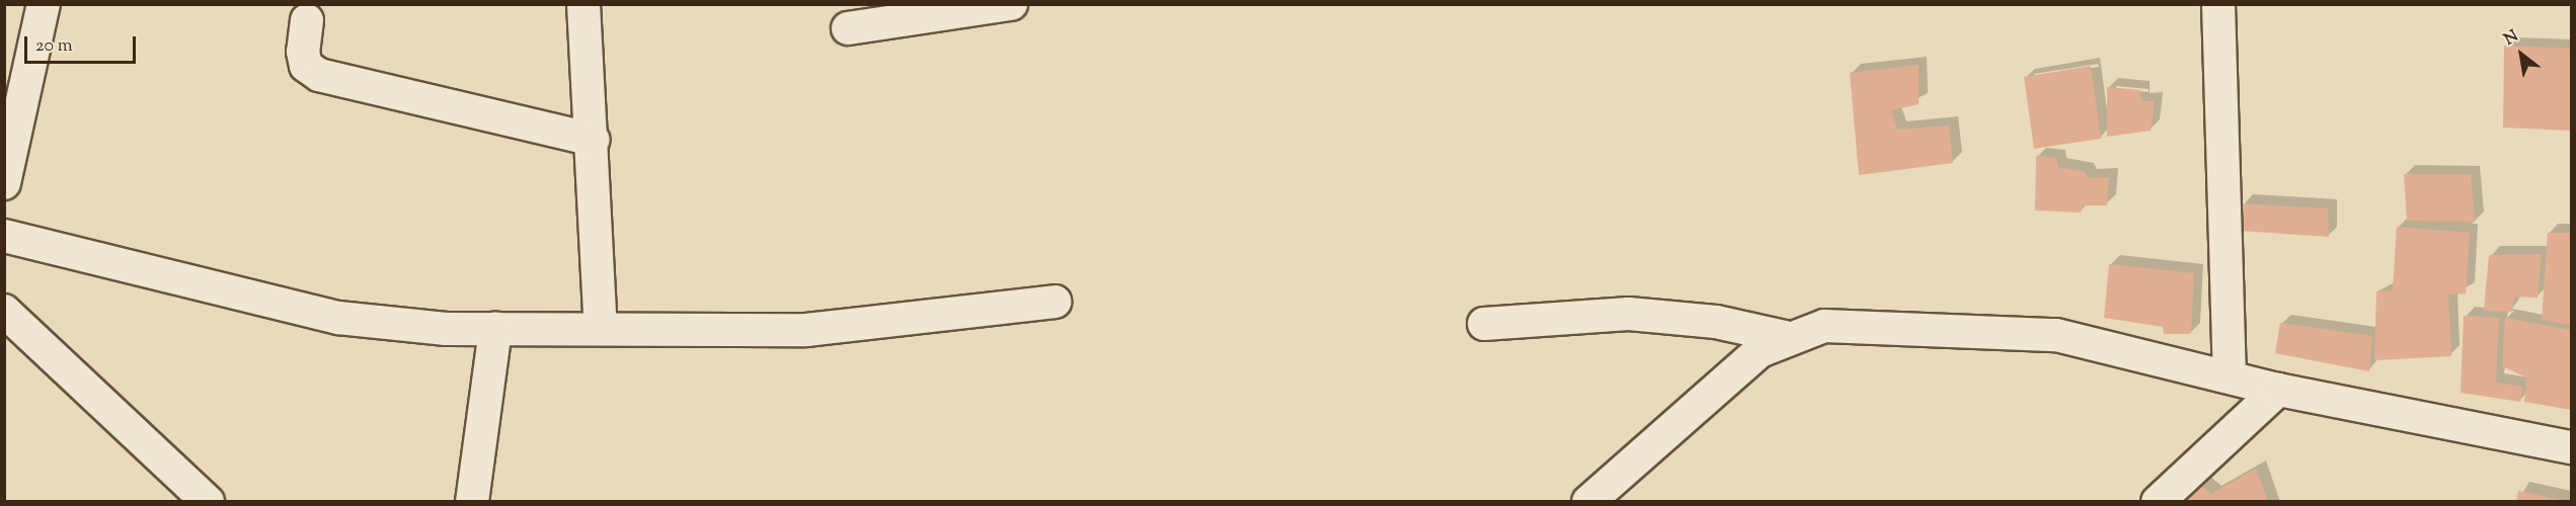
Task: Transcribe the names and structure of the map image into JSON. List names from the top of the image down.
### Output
{
  "scale_bar": "20 m",
  "north": "top left"
}
